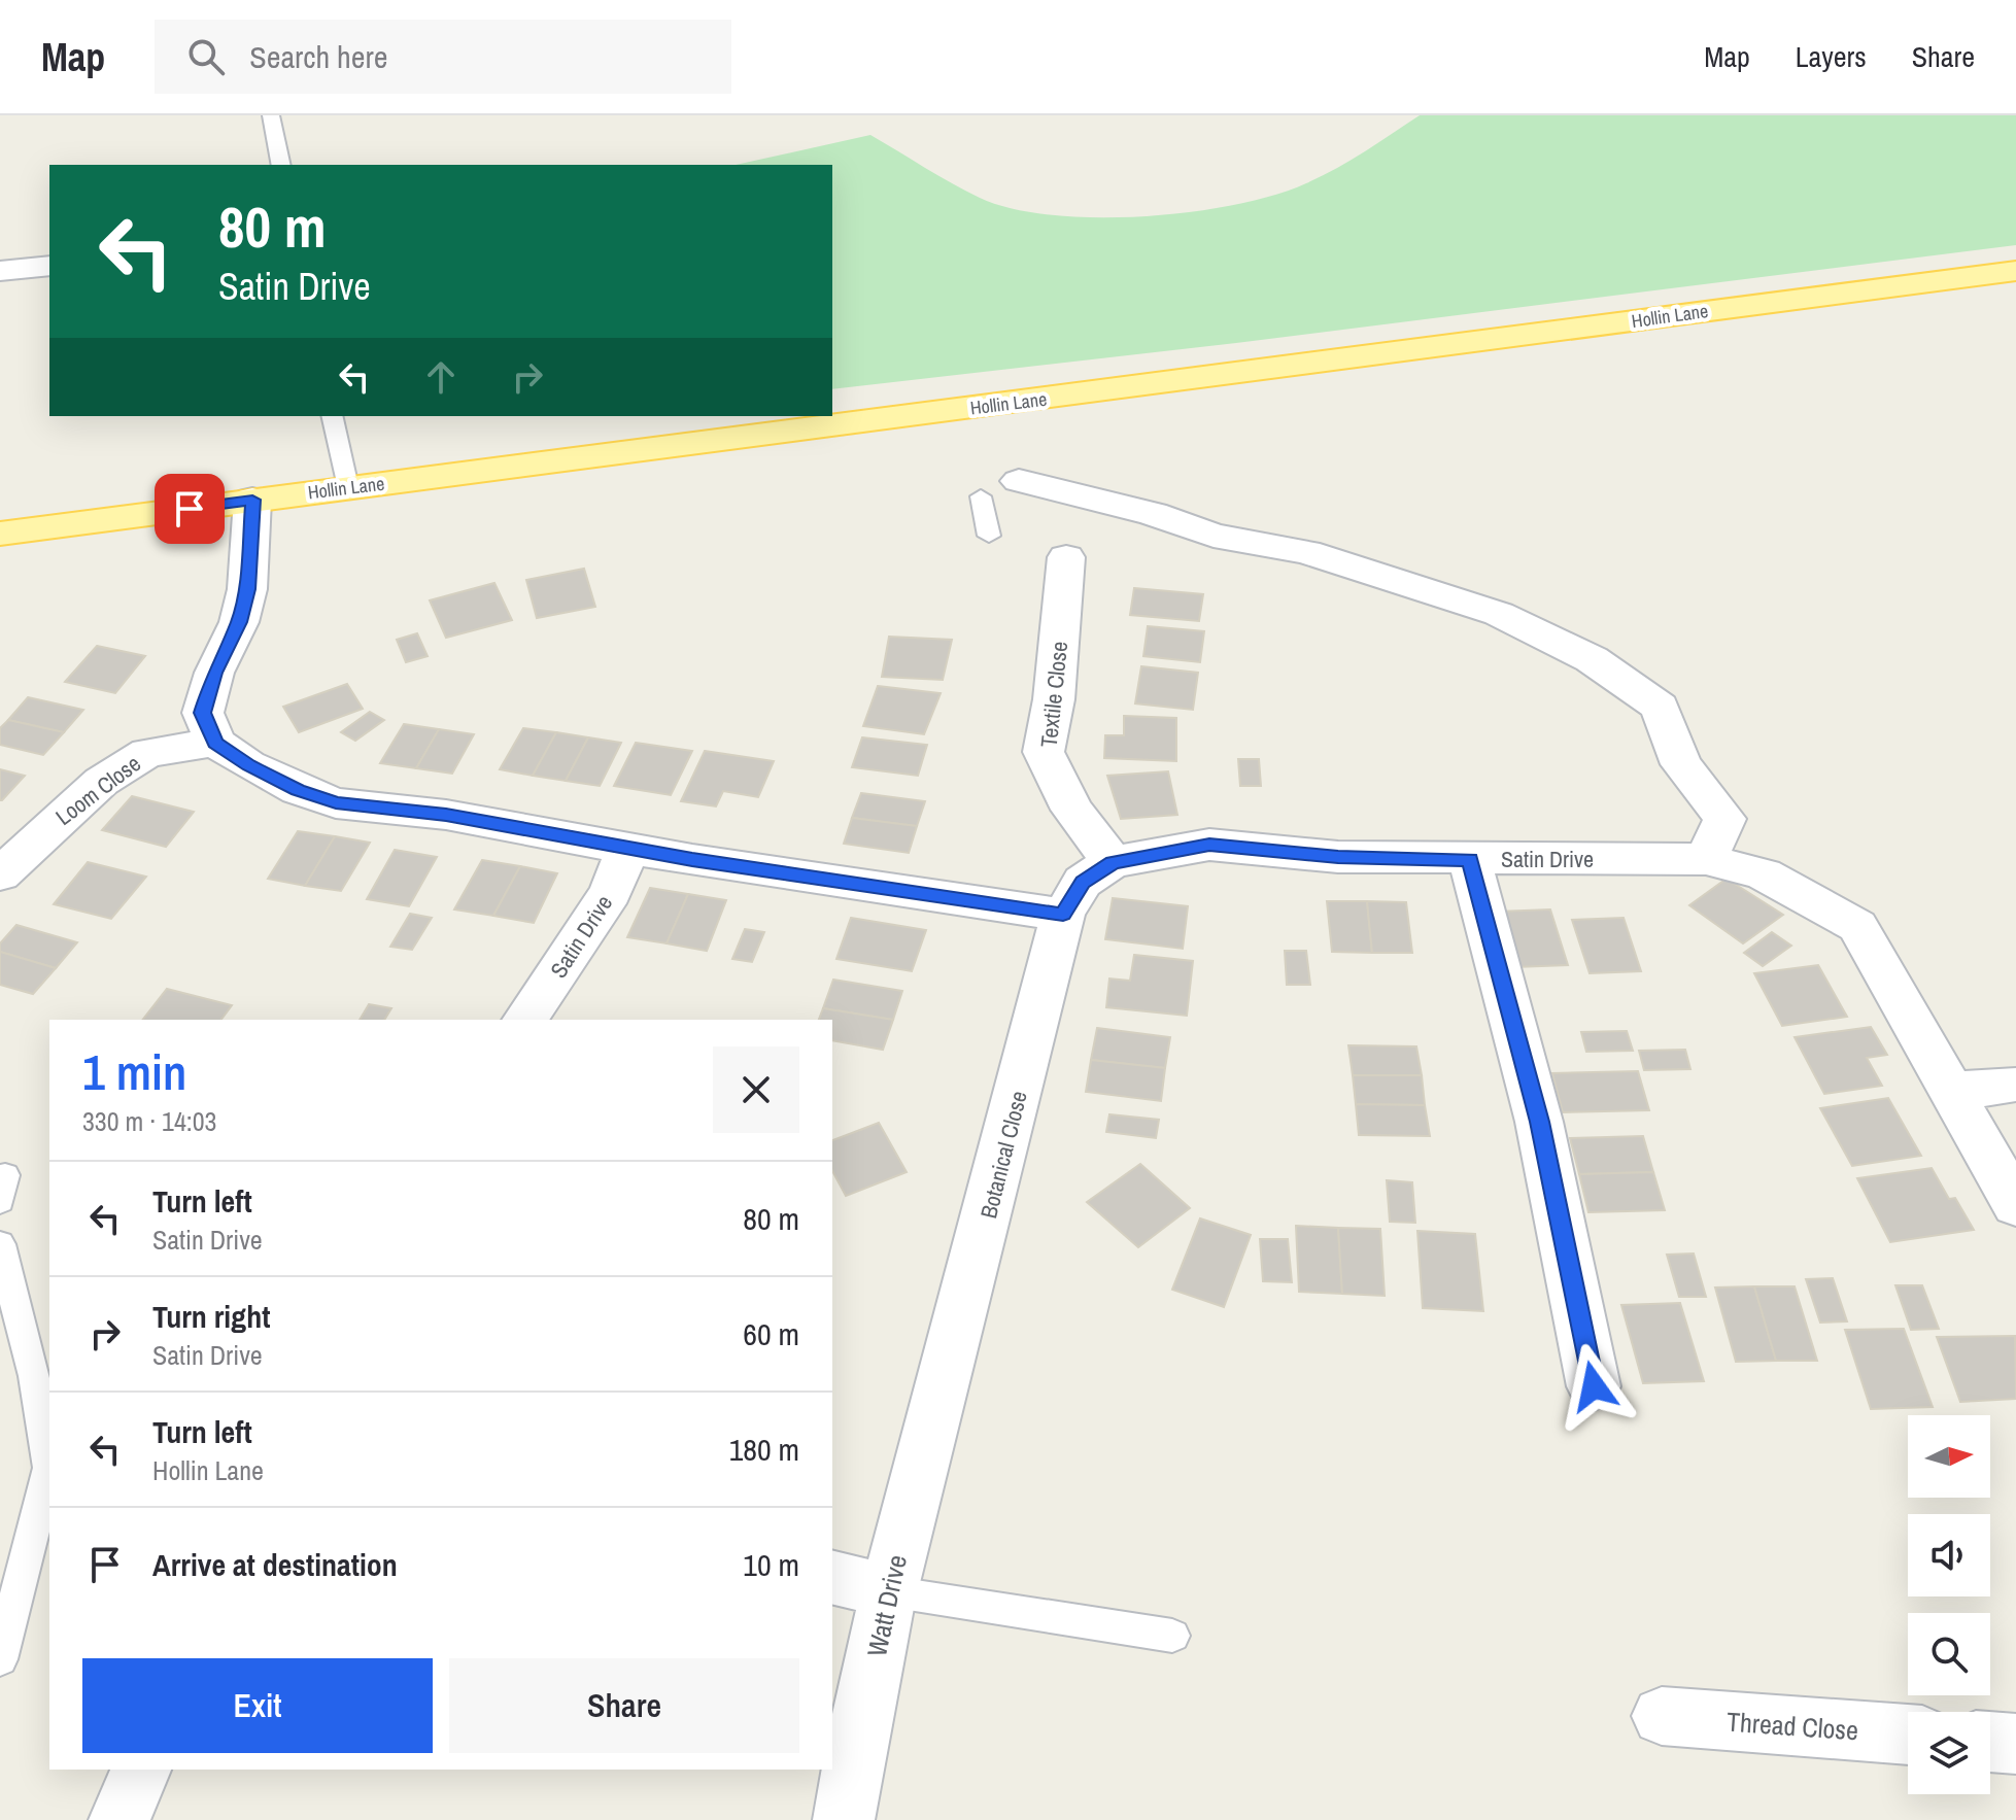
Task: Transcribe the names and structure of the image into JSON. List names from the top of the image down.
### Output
{
  "streets": {
    "main road": ["Hollin Lane"],
    "street": [
      "Textile Close",
      "Loom Close",
      "Satin Drive",
      "Botanical Close",
      "Watt Drive",
      "Thread Close"
    ]
  },
  "crossings": [
    ["Textile Close", "Satin Drive"],
    ["Satin Drive", "Botanical Close"],
    ["Botanical Close", "Watt Drive"]
  ],
  "north": "right",
  "page": {
    "header": "Map",
    "search": "Search here",
    "nav": ["Map", "Layers", "Share"],
    "turn": ["80 m", "Satin Drive"],
    "heading": ["1 min", "330 m · 14:03"],
    "list": [
      {
        "name": "Turn left",
        "note": "Satin Drive",
        "value": "80 m"
      },
      {
        "name": "Turn right",
        "note": "Satin Drive",
        "value": "60 m"
      },
      {
        "name": "Turn left",
        "note": "Hollin Lane",
        "value": "180 m"
      },
      {
        "name": "Arrive at destination",
        "value": "10 m"
      }
    ],
    "buttons": ["Exit", "Share"]
  }
}
